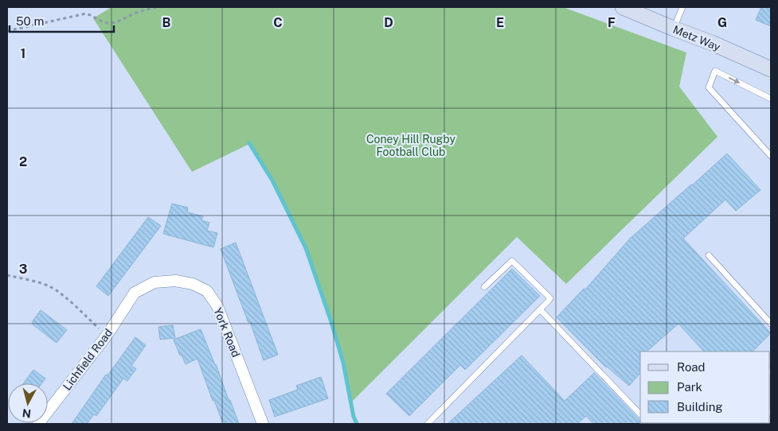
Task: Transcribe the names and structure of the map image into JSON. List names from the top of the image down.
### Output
{
  "streets": {
    "street": ["Metz Way", "York Road", "Lichfield Road"]
  },
  "crossings": [
    ["York Road", "Lichfield Road"]
  ],
  "parks": ["Coney Hill Rugby Football Club"],
  "legend": ["Road", "Park", "Building"],
  "scale_bar": "50 m",
  "north": "bottom",
  "grid": {
    "columns": [
      "B",
      "C",
      "D",
      "E",
      "F",
      "G"
    ],
    "rows": ["1", "2", "3"]
  }
}
